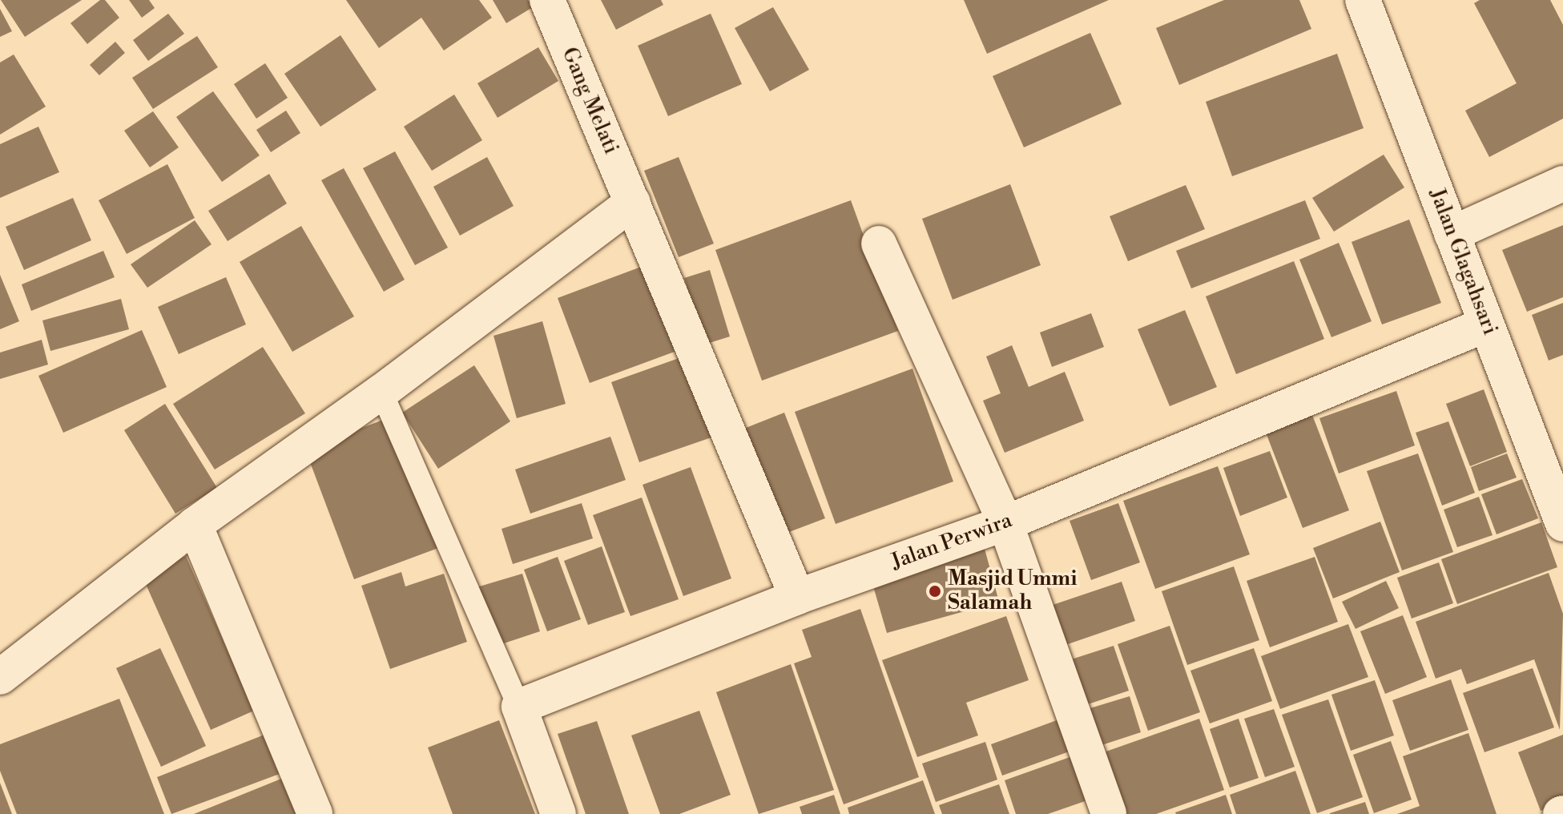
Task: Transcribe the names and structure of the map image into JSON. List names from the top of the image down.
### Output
{
  "streets": {
    "street": ["Gang Melati", "Jalan Glagahsari", "Jalan Perwira"]
  },
  "crossings": [
    ["Gang Melati", "Jalan Perwira"],
    ["Jalan Glagahsari", "Jalan Perwira"]
  ],
  "places": ["Masjid Ummi Salamah"]
}
